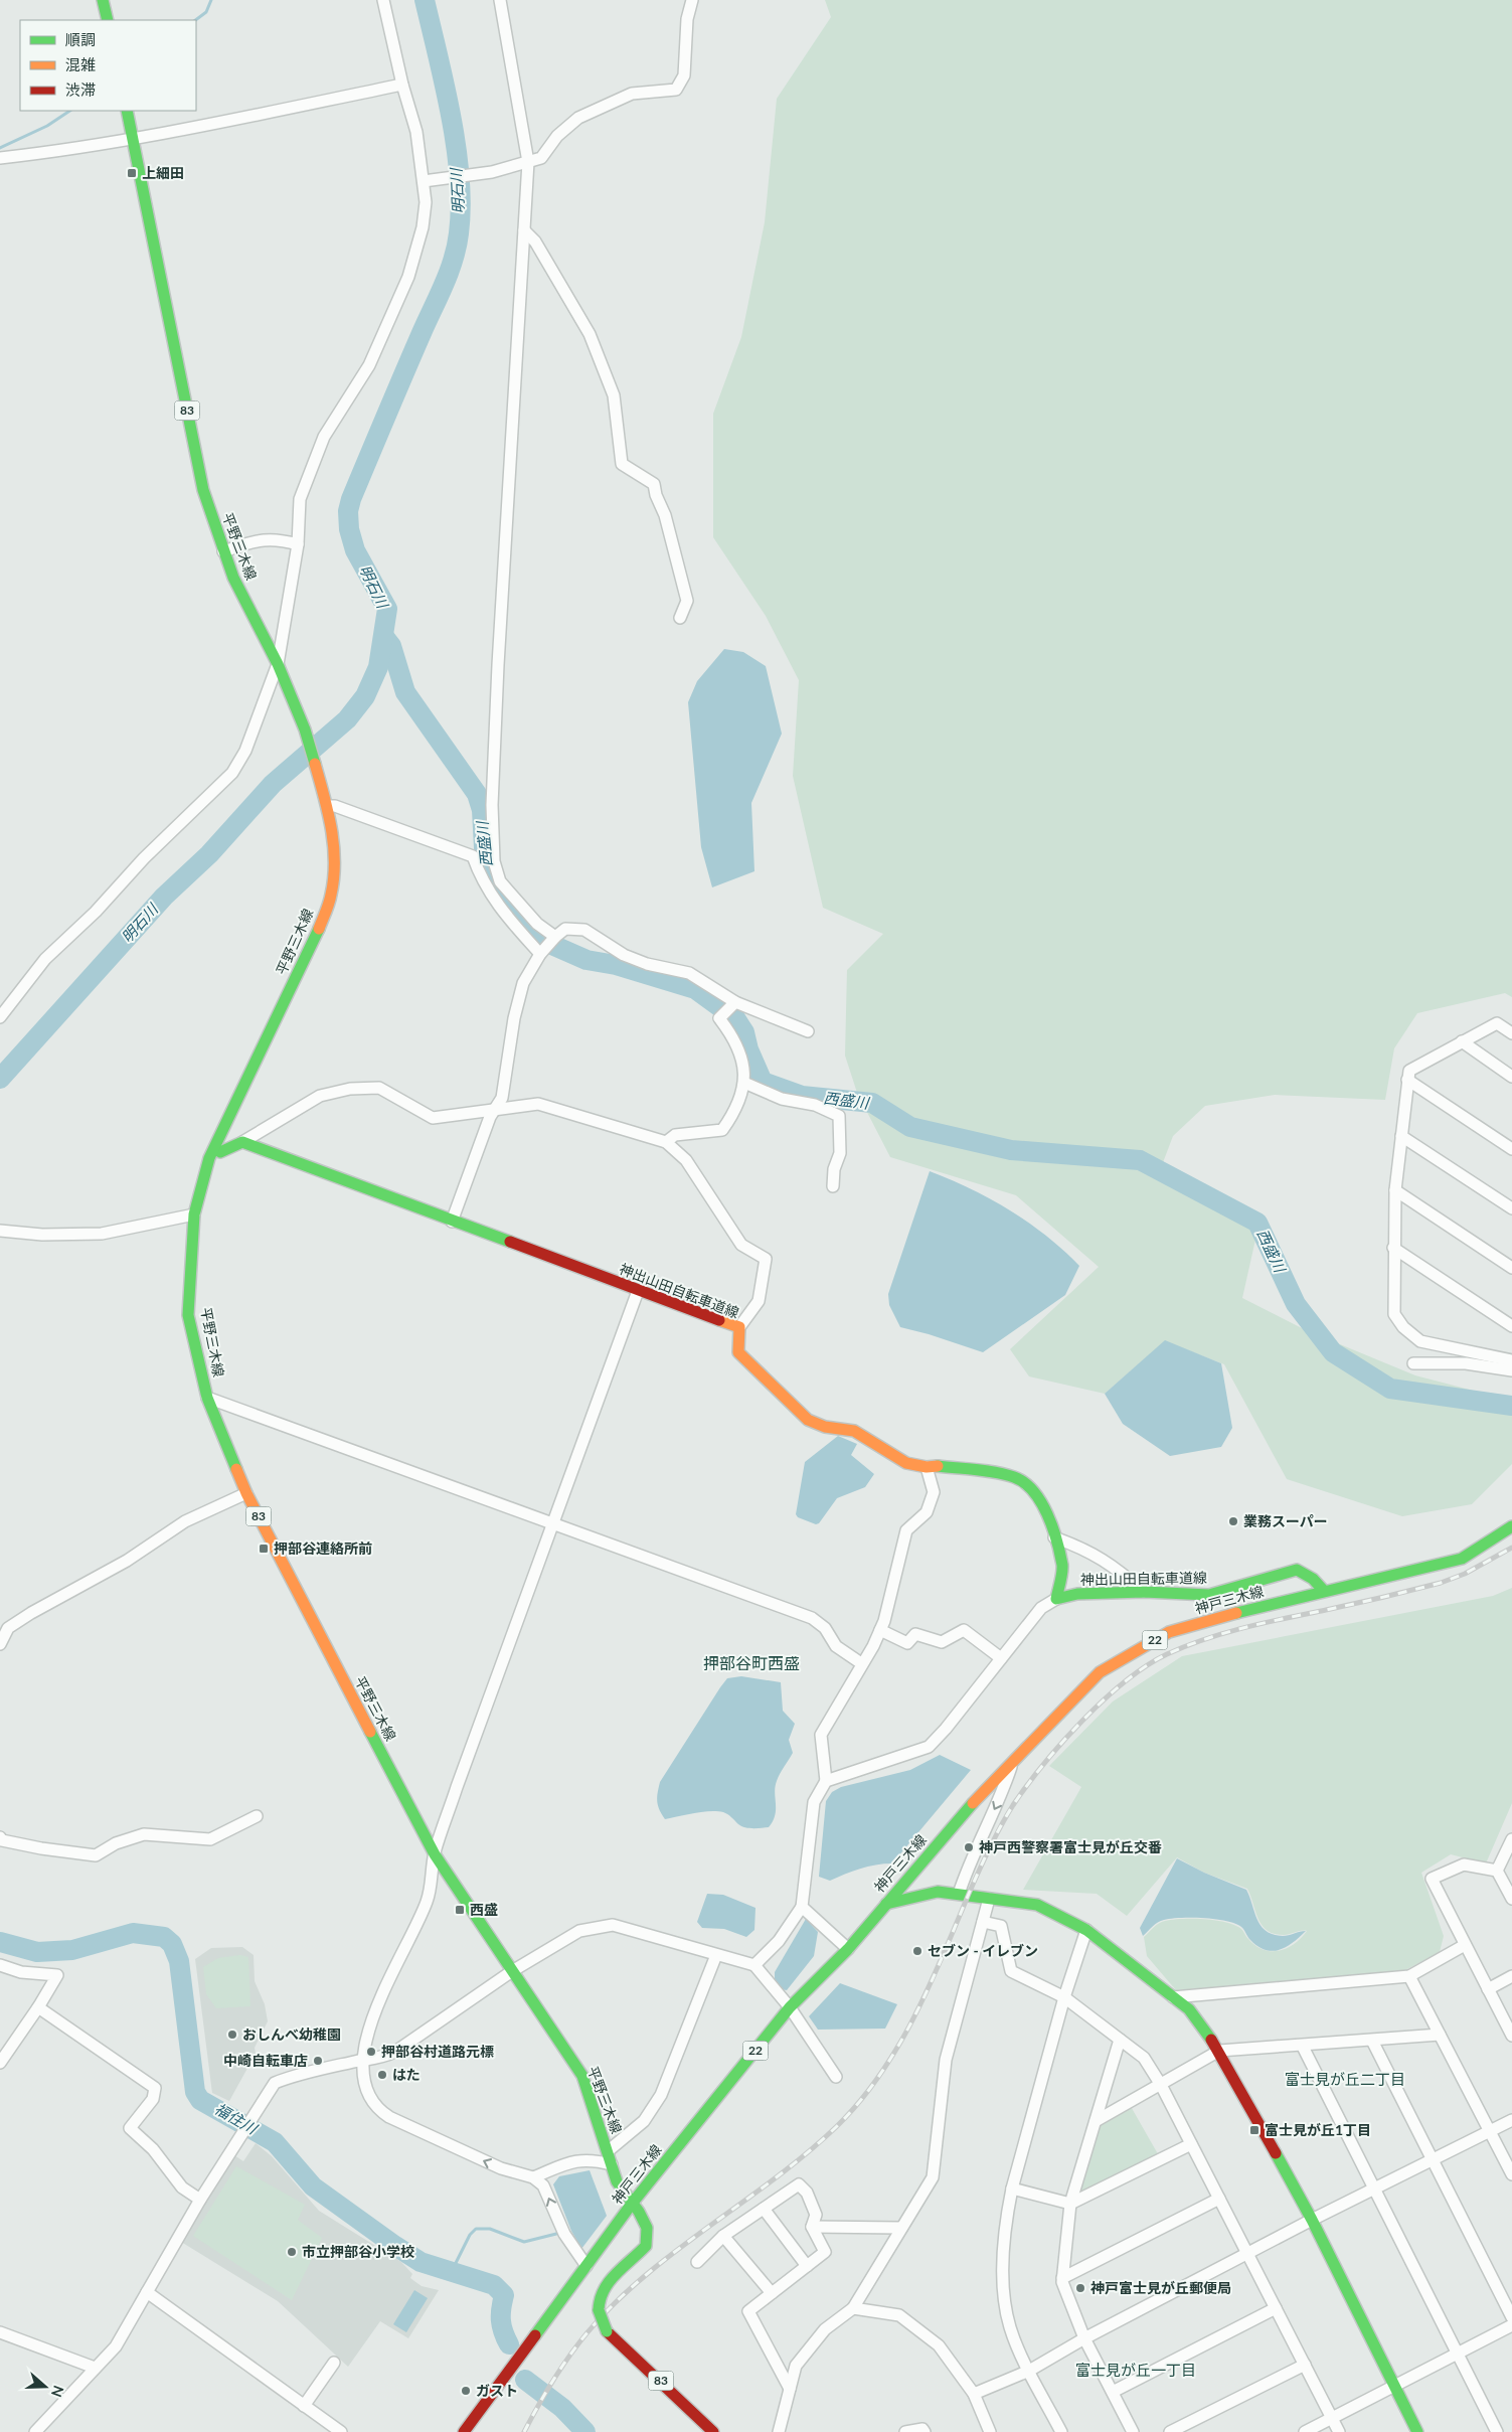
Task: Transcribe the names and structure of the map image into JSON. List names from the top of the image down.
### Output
{
  "streets": {
    "main road": [
      "83",
      "平野三木線",
      "神出山田自転車道線",
      "神戸三木線",
      "22"
    ]
  },
  "crossings": [
    ["平野三木線", "神戸三木線"],
    ["神出山田自転車道線", "神戸三木線"]
  ],
  "districts": ["押部谷町西盛", "富士見が丘二丁目", "富士見が丘一丁目"],
  "water": ["明石川", "西盛川", "福住川"],
  "places": {
    "transit": [
      "上細田",
      "押部谷連絡所前",
      "西盛",
      "富士見が丘1丁目"
    ],
    "other": [
      "業務スーパー",
      "神戸西警察署富士見が丘交番",
      "セブン - イレブン",
      "おしんべ幼稚園",
      "押部谷村道路元標",
      "中崎自転車店",
      "はた",
      "市立押部谷小学校",
      "神戸富士見が丘郵便局",
      "ガスト"
    ]
  },
  "legend": ["順調", "混雑", "渋滞"],
  "north": "right"
}
